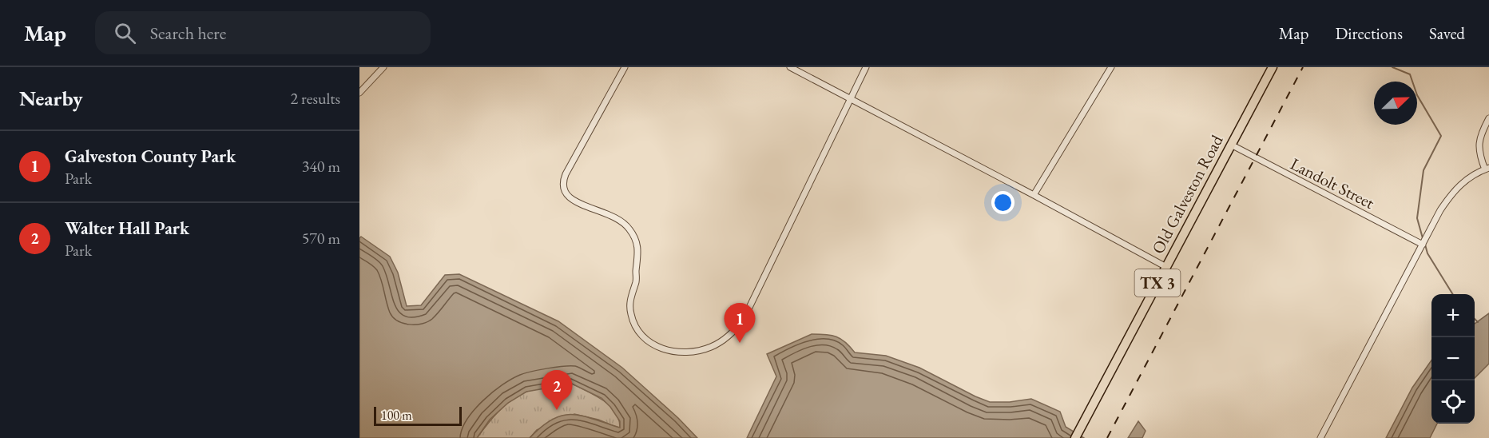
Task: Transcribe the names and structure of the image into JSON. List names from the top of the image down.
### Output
{
  "streets": {
    "main road": ["Old Galveston Road", "TX 3"],
    "street": ["Landolt Street"]
  },
  "crossings": [
    ["Landolt Street", "Old Galveston Road"]
  ],
  "scale_bar": "100 m",
  "north": "top right",
  "page": {
    "header": "Map",
    "search": "Search here",
    "nav": ["Map", "Directions", "Saved"],
    "heading": ["Nearby", "2 results"],
    "list": [
      {
        "mark": "1",
        "name": "Galveston County Park",
        "note": "Park",
        "value": "340 m"
      },
      {
        "mark": "2",
        "name": "Walter Hall Park",
        "note": "Park",
        "value": "570 m"
      }
    ],
    "map_buttons": ["+", "−"],
    "pins": ["1", "2"],
    "scale": "100 m"
  }
}
